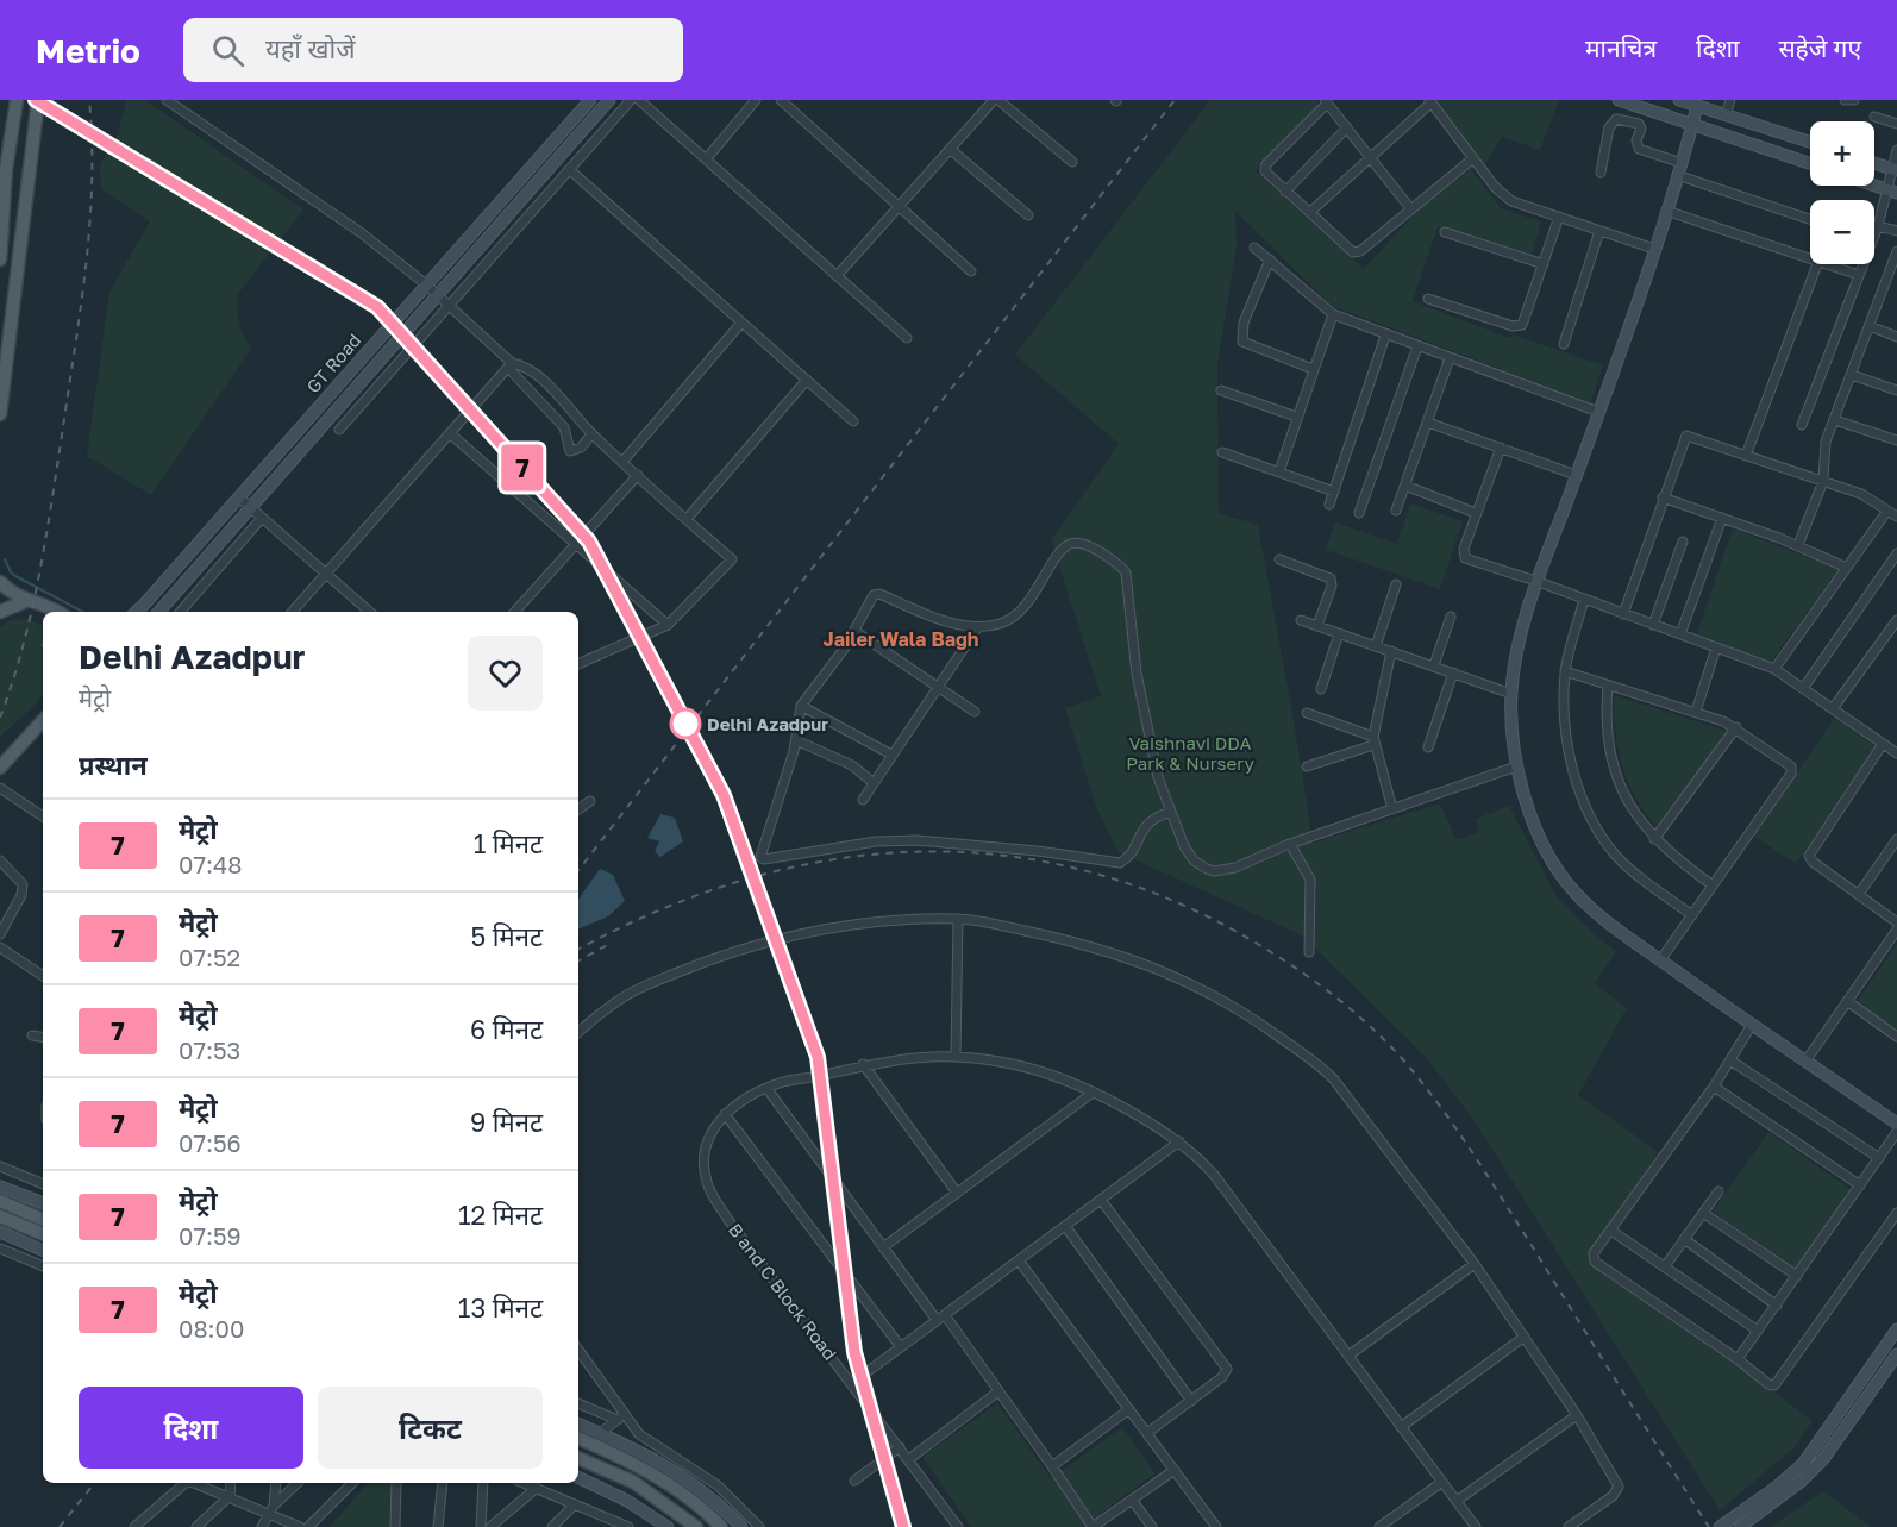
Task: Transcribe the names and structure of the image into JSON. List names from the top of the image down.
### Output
{
  "streets": {
    "street": ["GT Road", "B and C Block Road"]
  },
  "districts": ["Jailer Wala Bagh"],
  "parks": ["Vaishnavi DDA Park & Nursery"],
  "places": ["Delhi Azadpur"],
  "lines": ["metro line 7"],
  "page": {
    "header": "Metrio",
    "search": "यहाँ खोजें",
    "nav": ["मानचित्र", "दिशा", "सहेजे गए"],
    "on_map": "7",
    "map_buttons": ["+", "−"],
    "heading": [
      ["Delhi Azadpur", "मेट्रो"],
      "प्रस्थान"
    ],
    "list": [
      {
        "mark": "7",
        "name": "मेट्रो",
        "note": "07:48",
        "value": "1 मिनट"
      },
      {
        "mark": "7",
        "name": "मेट्रो",
        "note": "07:52",
        "value": "5 मिनट"
      },
      {
        "mark": "7",
        "name": "मेट्रो",
        "note": "07:53",
        "value": "6 मिनट"
      },
      {
        "mark": "7",
        "name": "मेट्रो",
        "note": "07:56",
        "value": "9 मिनट"
      },
      {
        "mark": "7",
        "name": "मेट्रो",
        "note": "07:59",
        "value": "12 मिनट"
      },
      {
        "mark": "7",
        "name": "मेट्रो",
        "note": "08:00",
        "value": "13 मिनट"
      }
    ],
    "buttons": ["दिशा", "टिकट"]
  }
}
